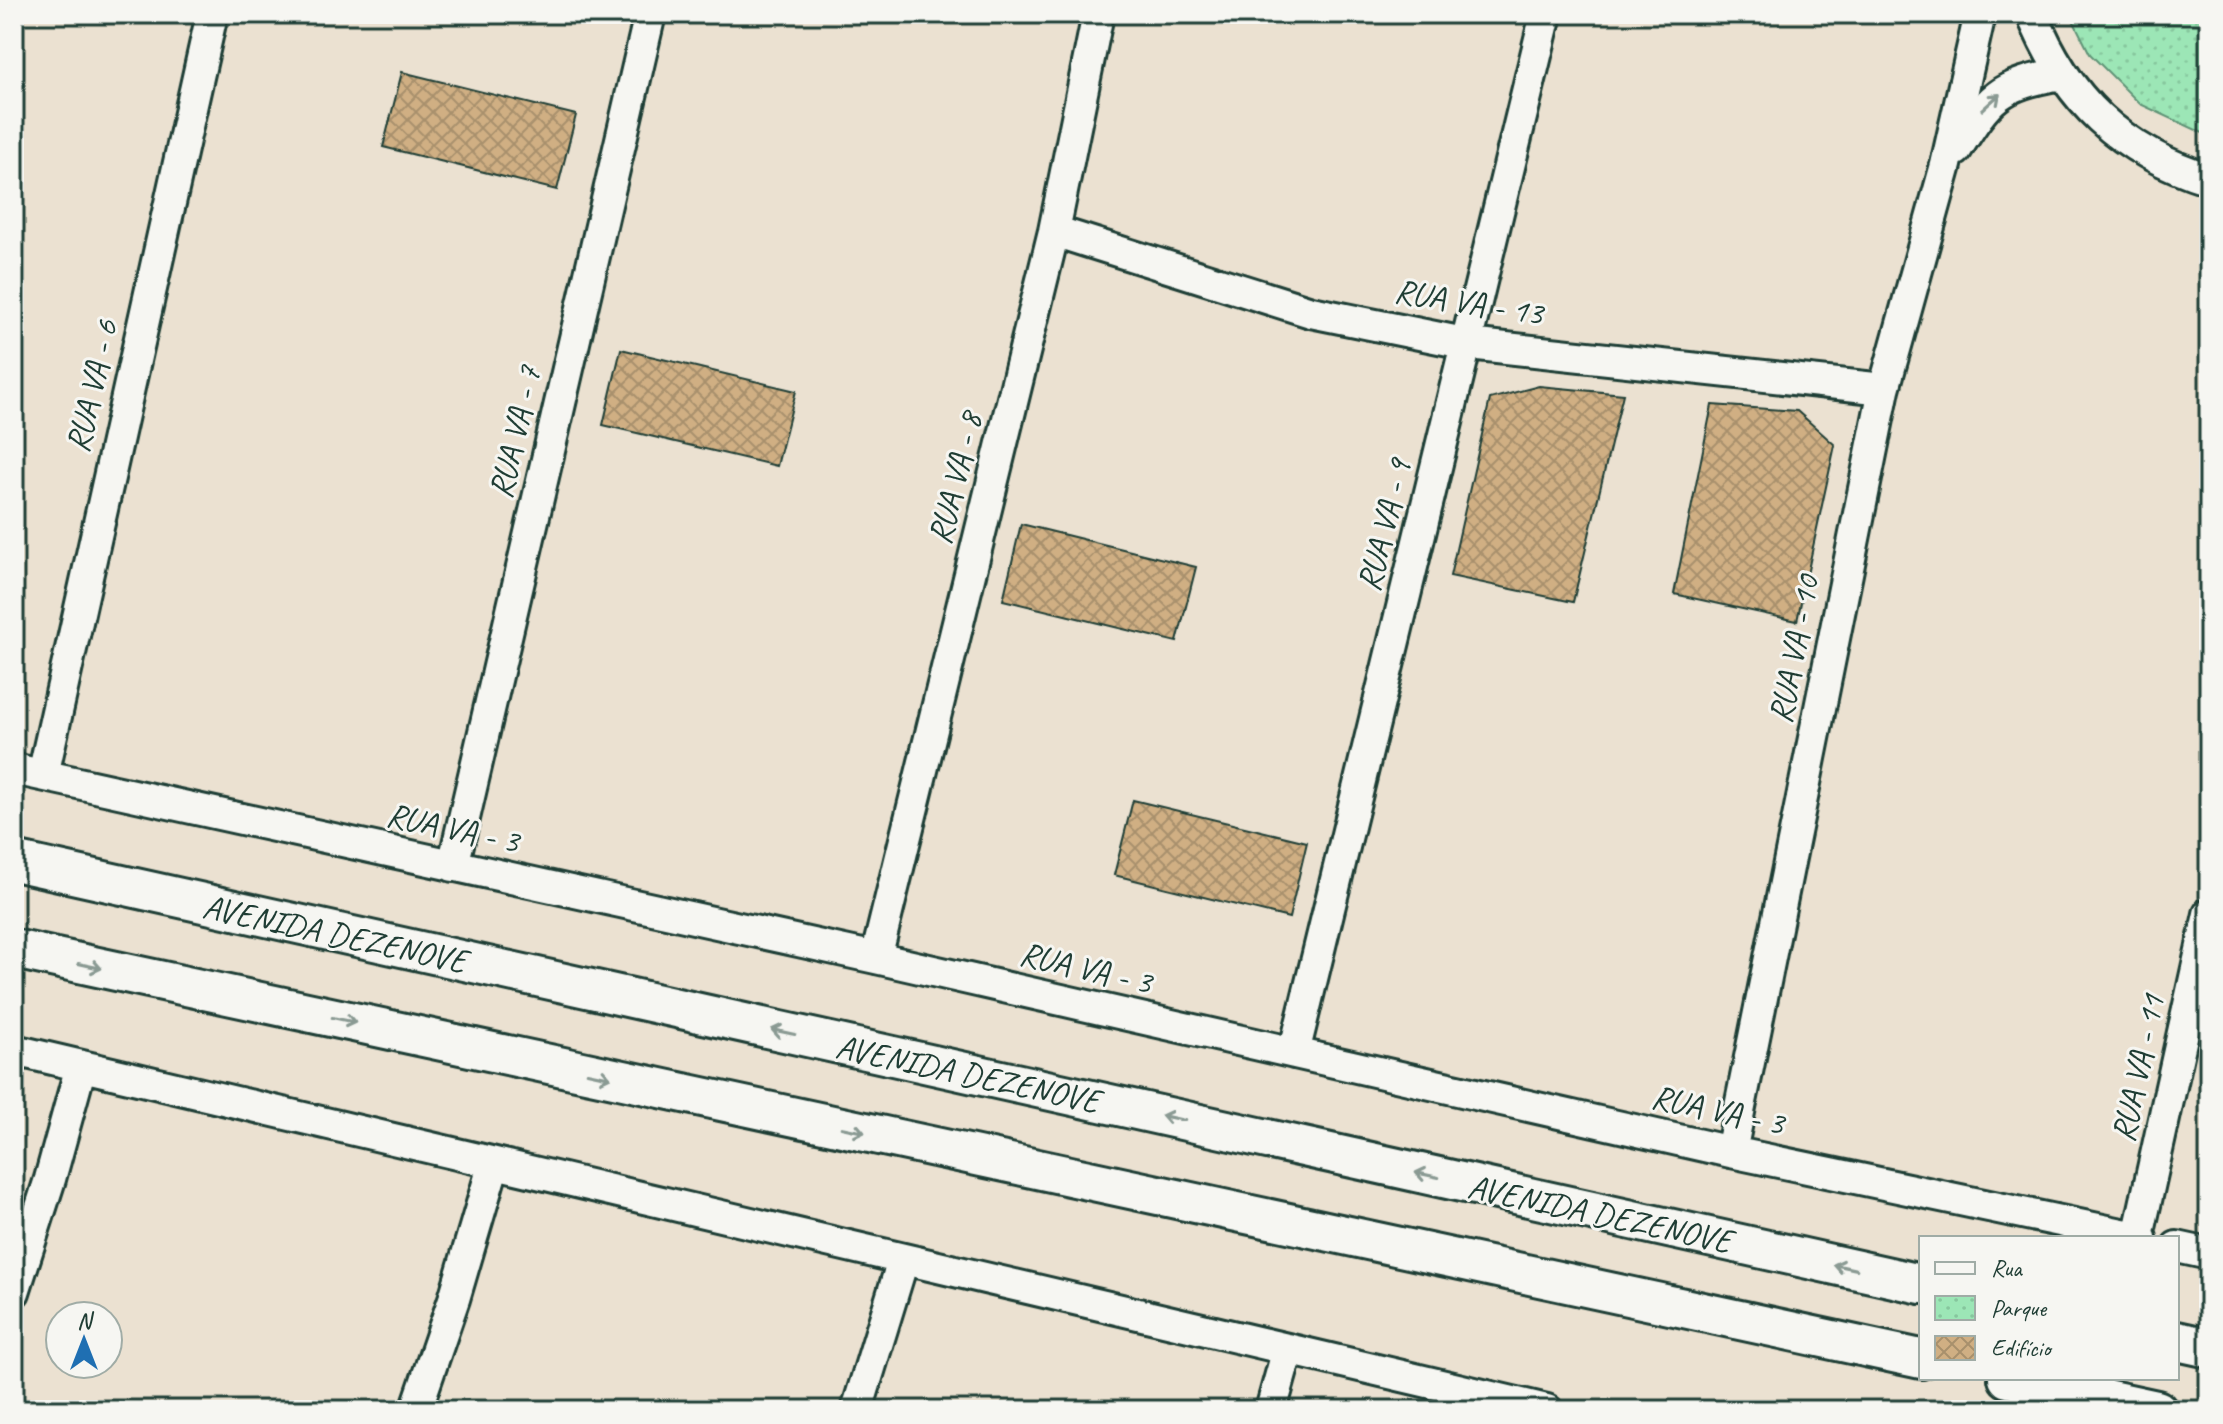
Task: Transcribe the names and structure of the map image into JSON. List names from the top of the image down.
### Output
{
  "streets": {
    "street": [
      "RUA VA - 13",
      "RUA VA - 6",
      "RUA VA - 7",
      "RUA VA - 8",
      "RUA VA - 9",
      "RUA VA - 10",
      "RUA VA - 3",
      "AVENIDA DEZENOVE",
      "RUA VA - 11"
    ]
  },
  "crossings": [
    ["RUA VA - 13", "RUA VA - 8"],
    ["RUA VA - 13", "RUA VA - 9"],
    ["RUA VA - 13", "RUA VA - 10"],
    ["RUA VA - 6", "RUA VA - 3"],
    ["RUA VA - 7", "RUA VA - 3"],
    ["RUA VA - 8", "RUA VA - 3"],
    ["RUA VA - 9", "RUA VA - 3"],
    ["RUA VA - 10", "RUA VA - 3"]
  ],
  "legend": ["Rua", "Parque", "Edifício"],
  "north": "top"
}
